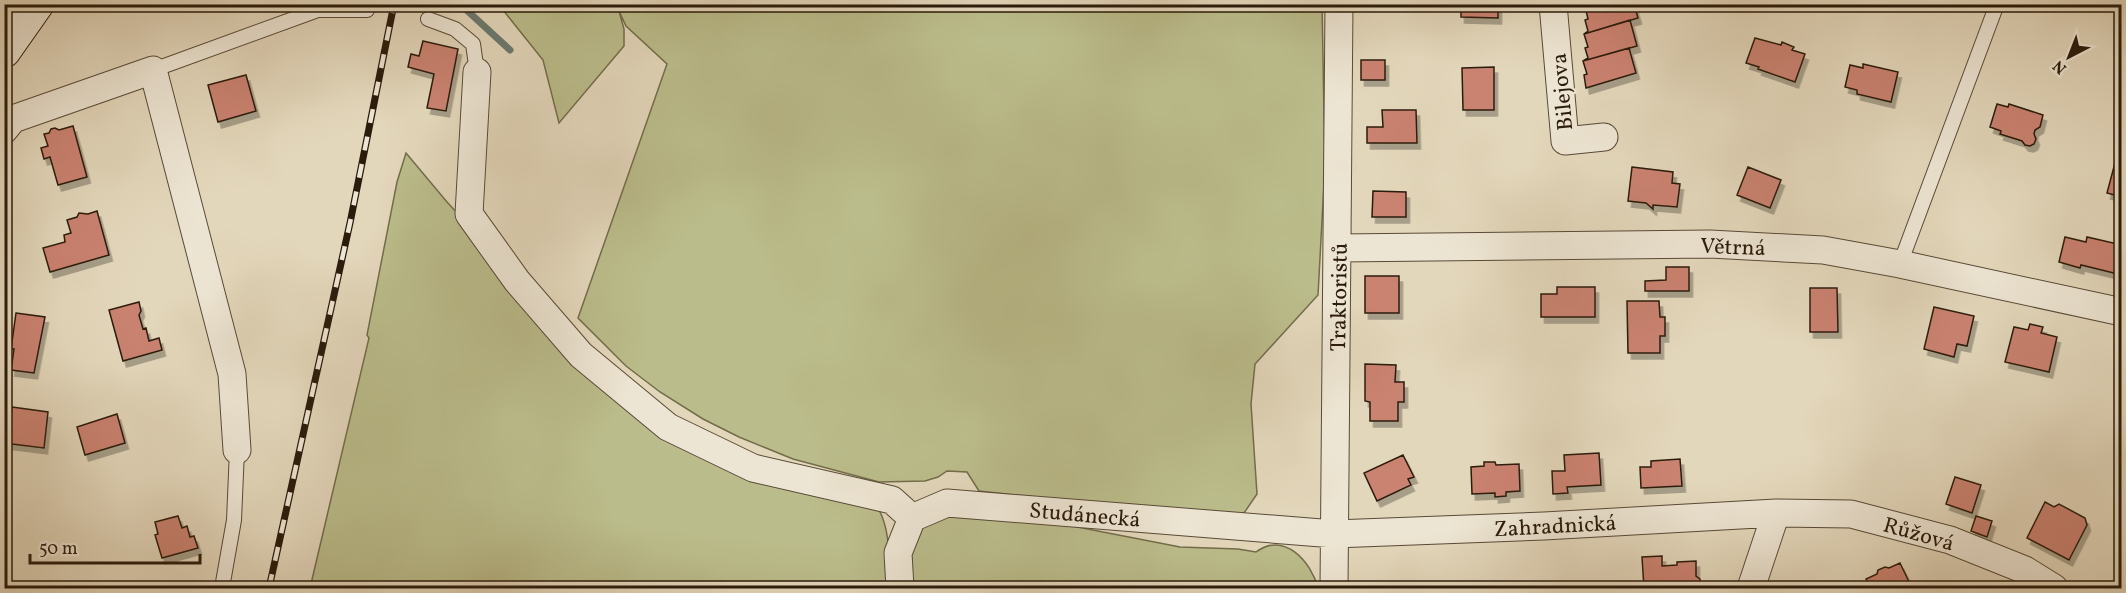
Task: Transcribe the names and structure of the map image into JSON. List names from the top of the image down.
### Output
{
  "streets": {
    "street": [
      "Bilejova",
      "Větrná",
      "Traktoristů",
      "Studánecká",
      "Zahradnická",
      "Růžová"
    ]
  },
  "crossings": [
    ["Větrná", "Traktoristů"],
    ["Traktoristů", "Studánecká"],
    ["Traktoristů", "Zahradnická"],
    ["Studánecká", "Zahradnická"],
    ["Zahradnická", "Růžová"]
  ],
  "scale_bar": "50 m",
  "north": "bottom left"
}
